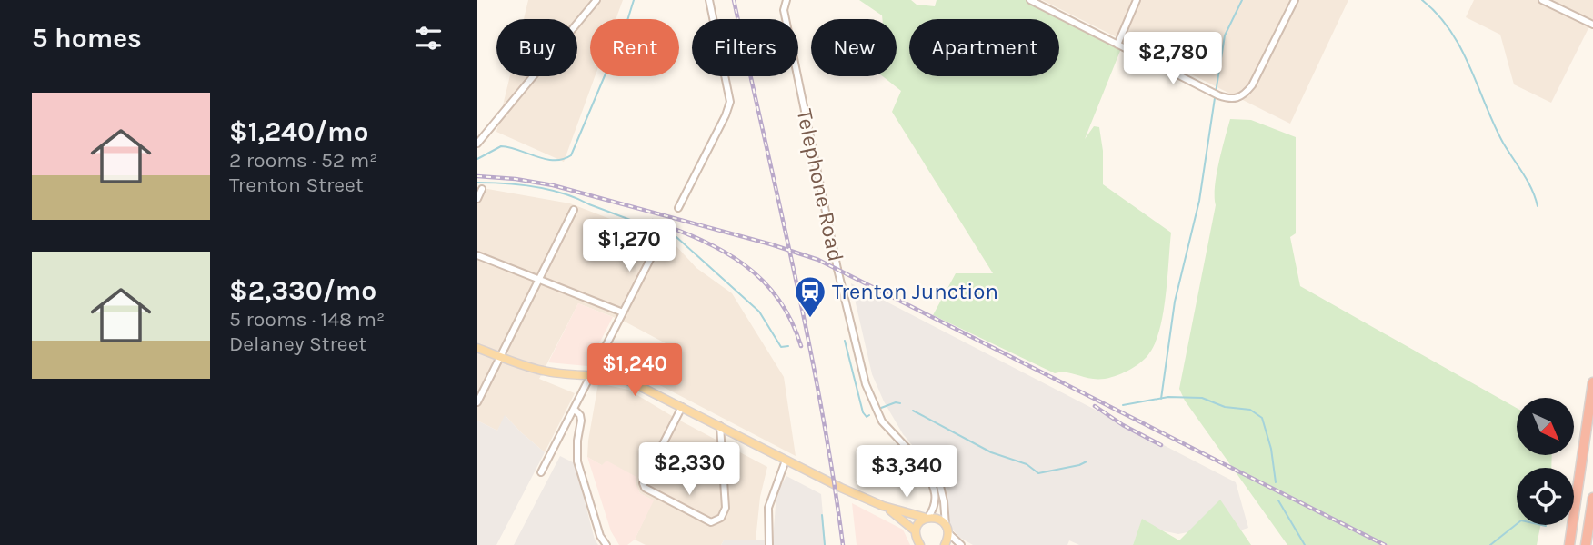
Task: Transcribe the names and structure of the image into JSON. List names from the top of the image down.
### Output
{
  "streets": {
    "street": ["Telephone Road"]
  },
  "places": {
    "station": ["Trenton Junction"]
  },
  "north": "bottom right",
  "page": {
    "heading": "5 homes",
    "chip": [
      "Buy",
      "Rent",
      "Filters",
      "New",
      "Apartment"
    ],
    "price": [
      "$2,780",
      "$1,270",
      "$1,240",
      "$2,330",
      "$3,340"
    ],
    "list": [
      {
        "name": "$1,240/mo",
        "note": "2 rooms · 52 m² · Trenton Street"
      },
      {
        "name": "$2,330/mo",
        "note": "5 rooms · 148 m² · Delaney Street"
      }
    ]
  }
}
